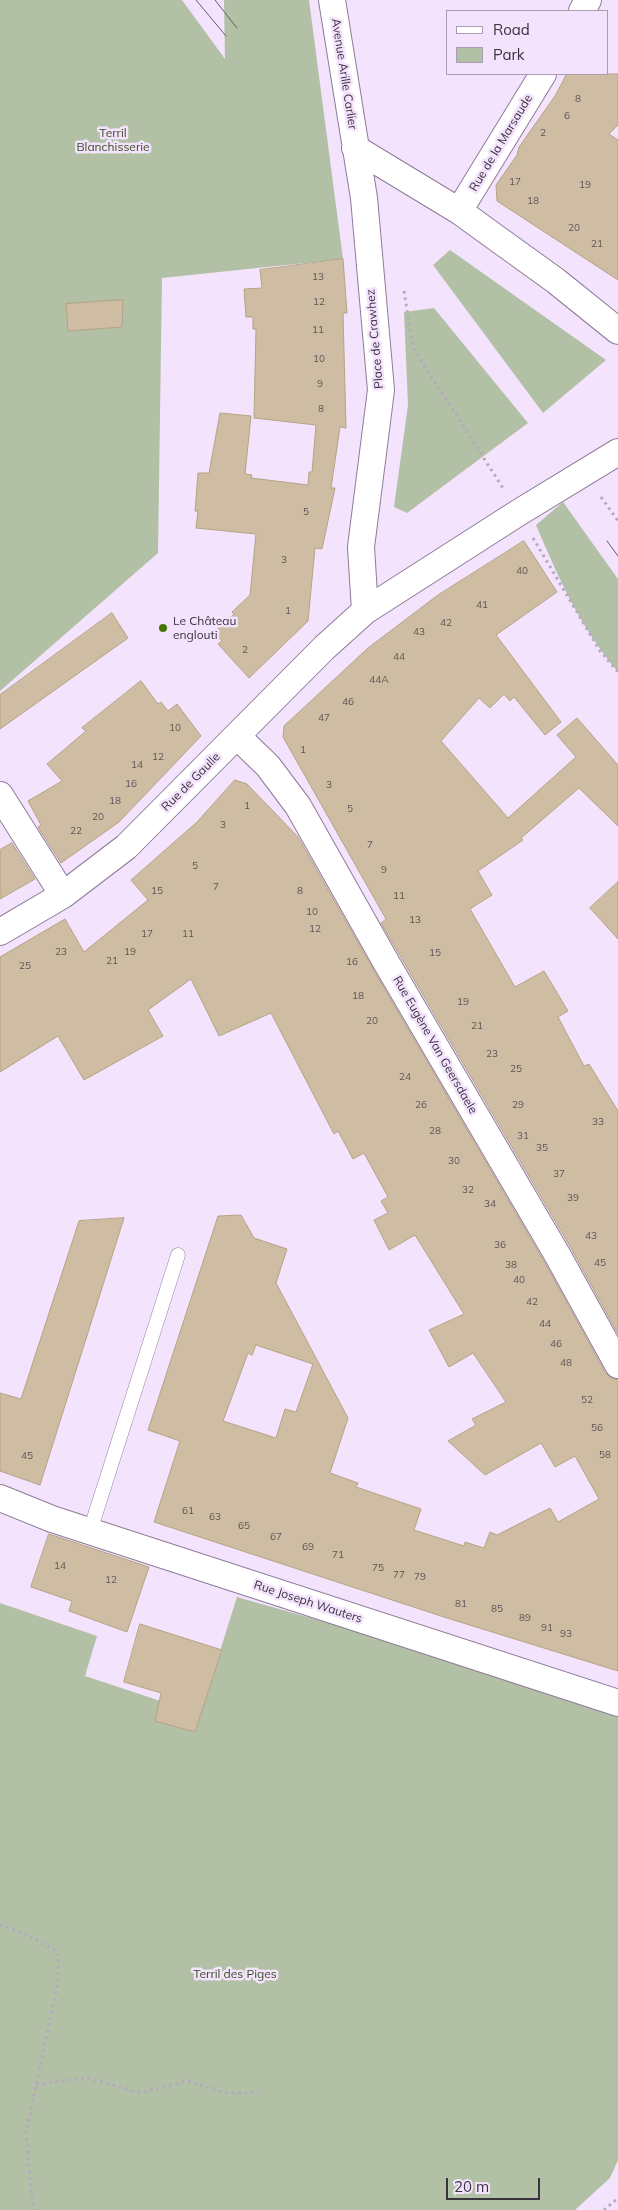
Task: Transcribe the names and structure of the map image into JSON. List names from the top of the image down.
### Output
{
  "streets": {
    "street": [
      "Avenue Arille Carlier",
      "Rue de la Marsaude",
      "Place de Crawhez",
      "Rue de Gaulle",
      "Rue Eugène Van Geersdaele",
      "Rue Joseph Wauters"
    ]
  },
  "crossings": [
    ["Avenue Arille Carlier", "Place de Crawhez"],
    ["Place de Crawhez", "Rue de Gaulle"],
    ["Rue de Gaulle", "Rue Eugène Van Geersdaele"]
  ],
  "parks": ["Terril Blanchisserie", "Terril des Piges"],
  "places": ["Le Château englouti"],
  "house_numbers": [
    "8",
    "6",
    "2",
    "17",
    "19",
    "18",
    "20",
    "21",
    "13",
    "12",
    "11",
    "10",
    "9",
    "8",
    "5",
    "3",
    "40",
    "41",
    "1",
    "42",
    "43",
    "2",
    "44",
    "44A",
    "46",
    "47",
    "10",
    "1",
    "12",
    "14",
    "16",
    "3",
    "18",
    "1",
    "5",
    "20",
    "3",
    "22",
    "7",
    "5",
    "9",
    "7",
    "15",
    "8",
    "11",
    "10",
    "13",
    "12",
    "17",
    "11",
    "23",
    "19",
    "15",
    "21",
    "16",
    "25",
    "18",
    "19",
    "20",
    "21",
    "23",
    "25",
    "24",
    "26",
    "29",
    "33",
    "28",
    "31",
    "35",
    "30",
    "37",
    "32",
    "39",
    "34",
    "43",
    "36",
    "45",
    "38",
    "40",
    "42",
    "44",
    "46",
    "48",
    "52",
    "56",
    "58",
    "45",
    "61",
    "63",
    "65",
    "67",
    "69",
    "71",
    "14",
    "75",
    "77",
    "79",
    "12",
    "81",
    "85",
    "89",
    "91",
    "93"
  ],
  "legend": ["Road", "Park"],
  "scale_bar": "20 m"
}
